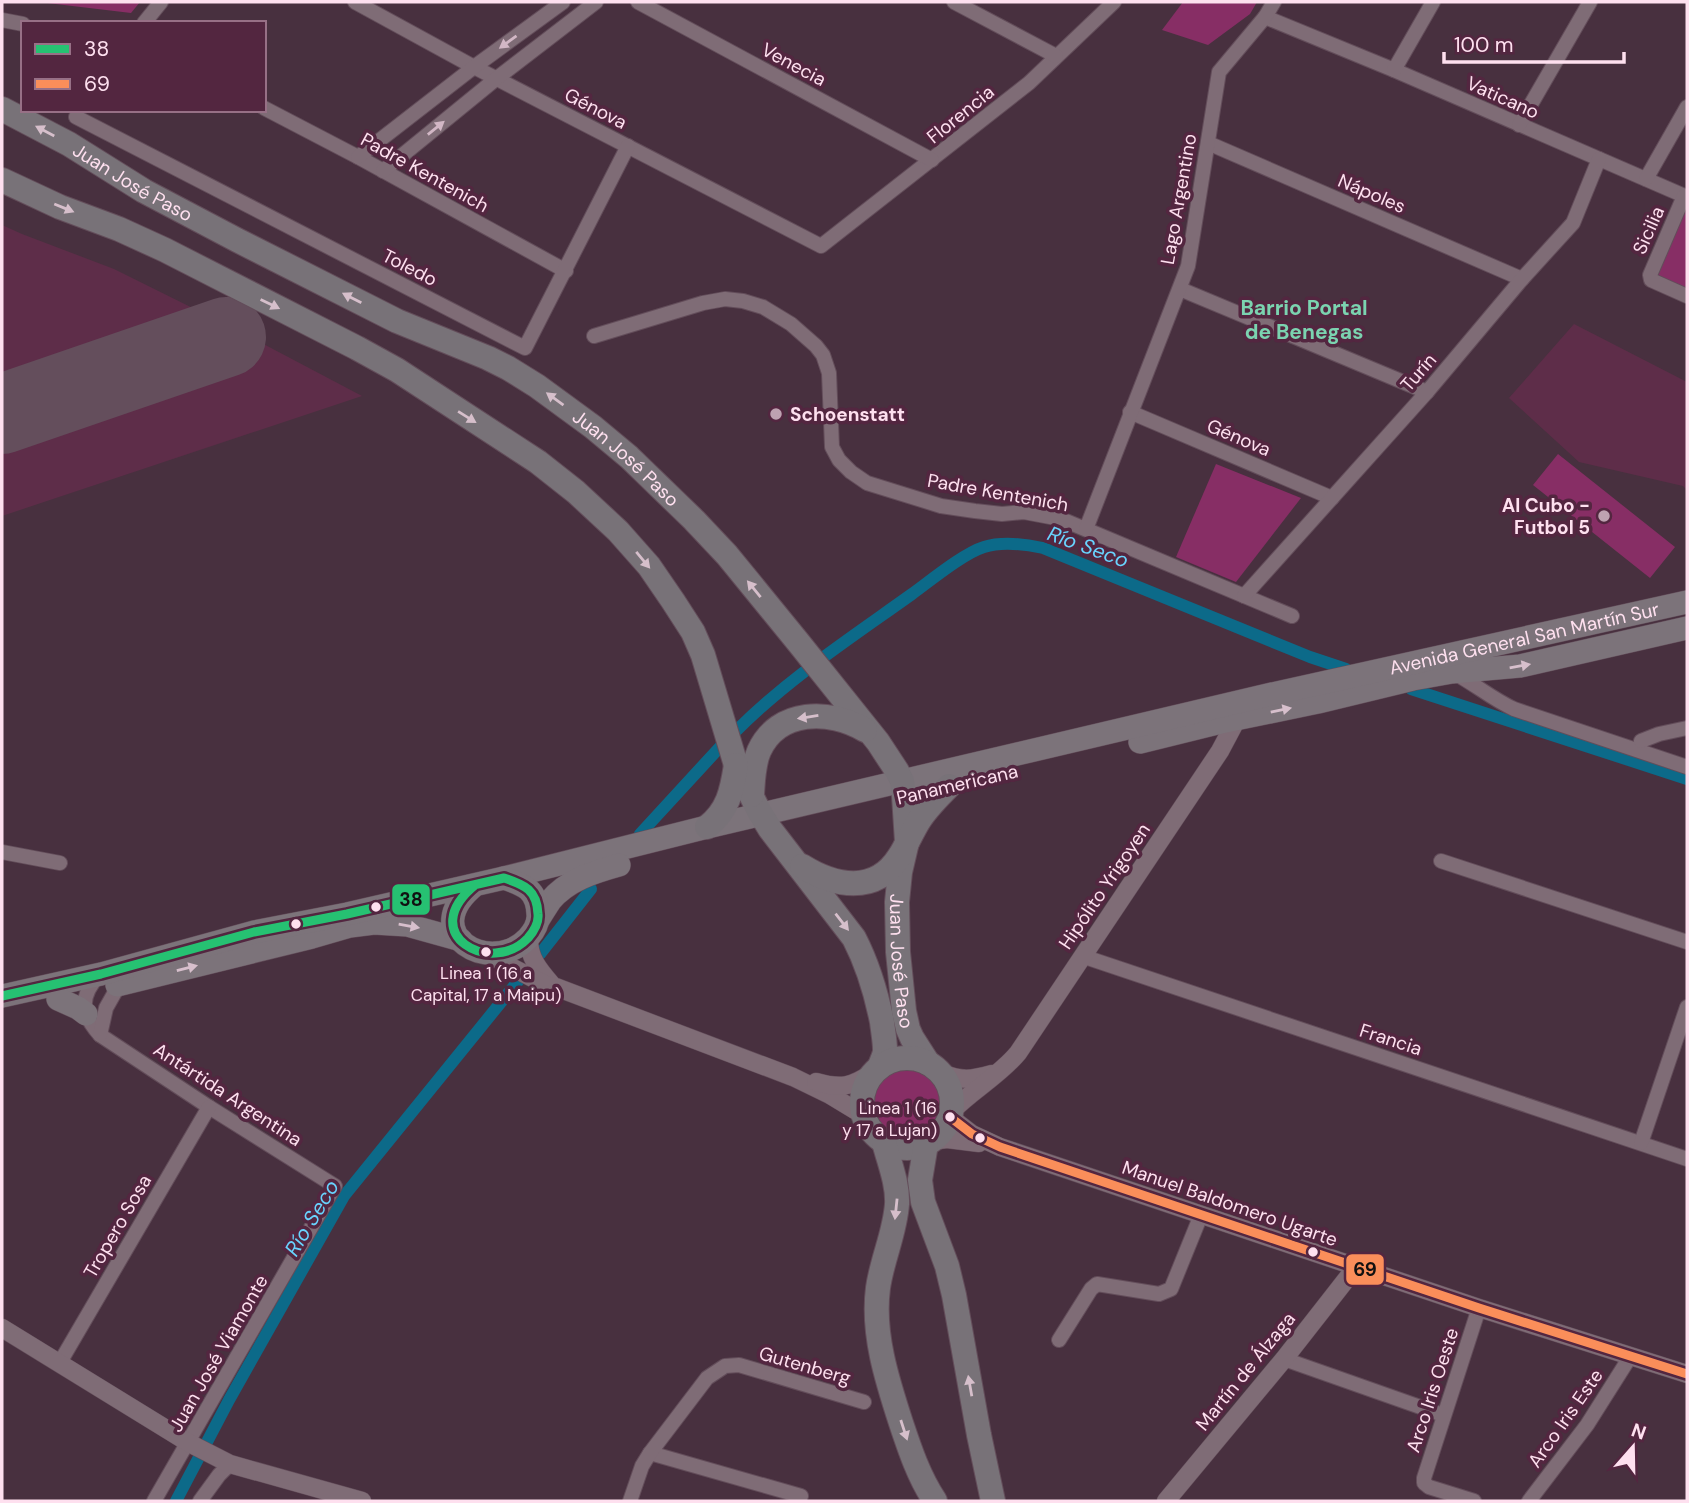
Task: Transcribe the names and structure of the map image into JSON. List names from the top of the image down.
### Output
{
  "streets": {
    "highway": ["Juan José Paso"],
    "main road": ["Avenida General San Martín Sur", "Panamericana"],
    "street": [
      "Venecia",
      "Vaticano",
      "Génova",
      "Florencia",
      "Padre Kentenich",
      "Nápoles",
      "Lago Argentino",
      "Sicilia",
      "Toledo",
      "Turín",
      "Hipólito Yrigoyen",
      "Francia",
      "Antártida Argentina",
      "Manuel Baldomero Ugarte",
      "Tropero Sosa",
      "Juan José Viamonte",
      "Gutenberg",
      "Martín de Álzaga",
      "Arco Iris Oeste",
      "Arco Iris Este"
    ]
  },
  "crossings": [
    ["Venecia", "Florencia"],
    ["Vaticano", "Lago Argentino"],
    ["Vaticano", "Sicilia"],
    ["Vaticano", "Turín"],
    ["Génova", "Florencia"],
    ["Génova", "Lago Argentino"],
    ["Génova", "Toledo"],
    ["Génova", "Turín"],
    ["Padre Kentenich", "Lago Argentino"],
    ["Padre Kentenich", "Toledo"],
    ["Padre Kentenich", "Turín"],
    ["Juan José Paso", "Panamericana"],
    ["Juan José Paso", "Hipólito Yrigoyen"],
    ["Juan José Paso", "Manuel Baldomero Ugarte"],
    ["Nápoles", "Lago Argentino"],
    ["Nápoles", "Turín"],
    ["Avenida General San Martín Sur", "Panamericana"],
    ["Panamericana", "Hipólito Yrigoyen"],
    ["Panamericana", "Antártida Argentina"],
    ["Hipólito Yrigoyen", "Francia"],
    ["Hipólito Yrigoyen", "Manuel Baldomero Ugarte"],
    ["Antártida Argentina", "Tropero Sosa"],
    ["Antártida Argentina", "Juan José Viamonte"],
    ["Manuel Baldomero Ugarte", "Martín de Álzaga"],
    ["Manuel Baldomero Ugarte", "Arco Iris Oeste"],
    ["Manuel Baldomero Ugarte", "Arco Iris Este"]
  ],
  "districts": ["Barrio Portal de Benegas"],
  "water": ["Río Seco"],
  "places": [
    "Schoenstatt",
    "Al Cubo - Futbol 5",
    "Linea 1 (16 a Capital, 17 a Maipu)",
    "Linea 1 (16 y 17 a Lujan)"
  ],
  "lines": ["transit line 38", "transit line 69"],
  "legend": ["38", "69"],
  "scale_bar": "100 m",
  "north": "top"
}
